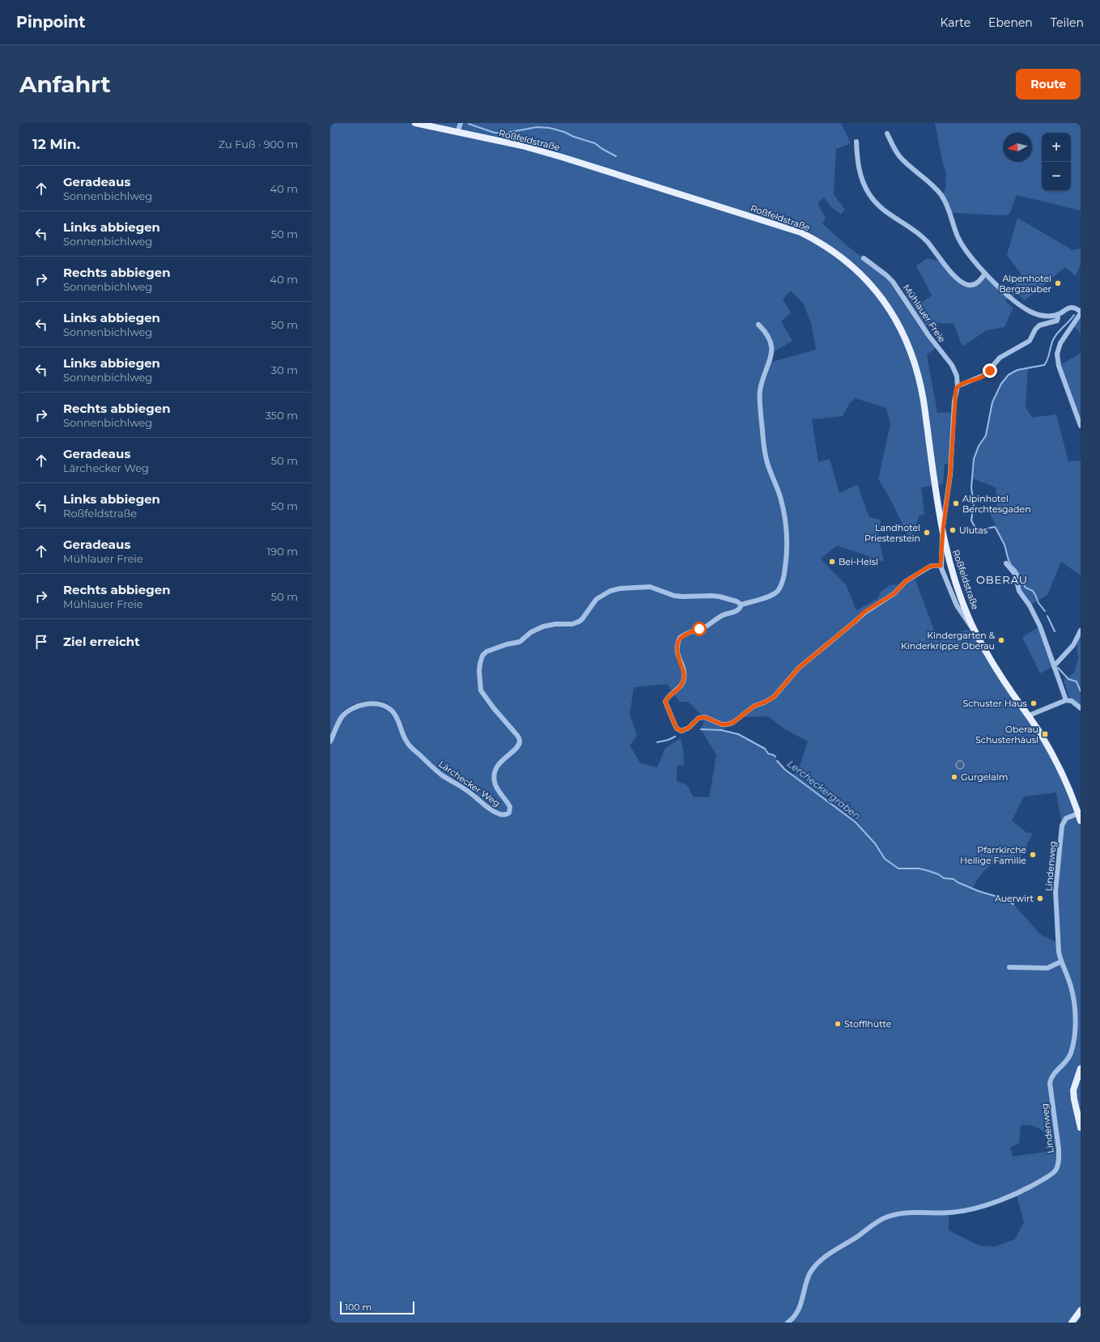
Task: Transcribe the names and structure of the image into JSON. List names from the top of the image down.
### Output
{
  "streets": {
    "main road": ["Roßfeldstraße"],
    "street": ["Mühlauer Freie", "Lärchecker Weg", "Lindenweg"]
  },
  "crossings": [
    ["Roßfeldstraße", "Mühlauer Freie"],
    ["Roßfeldstraße", "Lindenweg"]
  ],
  "districts": ["OBERAU"],
  "water": ["Lercheckergraben"],
  "places": {
    "other": [
      "Alpenhotel Bergzauber",
      "Alpinhotel Berchtesgaden",
      "Ulutas",
      "Landhotel Priesterstein",
      "Bei-Heisl",
      "Kindergarten & Kinderkrippe Oberau",
      "Schuster Haus",
      "Gurgelalm",
      "Pfarrkirche Heilige Familie",
      "Auerwirt",
      "Stofflhütte"
    ],
    "transit": ["Oberau Schusterhäusl"]
  },
  "scale_bar": "100 m",
  "north": "left",
  "page": {
    "header": "Pinpoint",
    "nav": ["Karte", "Ebenen", "Teilen"],
    "buttons": "Route",
    "title": "Anfahrt",
    "heading": ["12 Min.", "Zu Fuß · 900 m"],
    "map_buttons": ["+", "−"],
    "list": [
      ["Geradeaus", "Sonnenbichlweg", "40 m"],
      ["Links abbiegen", "Sonnenbichlweg", "50 m"],
      ["Rechts abbiegen", "Sonnenbichlweg", "40 m"],
      ["Links abbiegen", "Sonnenbichlweg", "50 m"],
      ["Links abbiegen", "Sonnenbichlweg", "30 m"],
      ["Rechts abbiegen", "Sonnenbichlweg", "350 m"],
      ["Geradeaus", "Lärchecker Weg", "50 m"],
      ["Links abbiegen", "Roßfeldstraße", "50 m"],
      ["Geradeaus", "Mühlauer Freie", "190 m"],
      ["Rechts abbiegen", "Mühlauer Freie", "50 m"],
      "Ziel erreicht"
    ],
    "scale": "100 m"
  }
}
